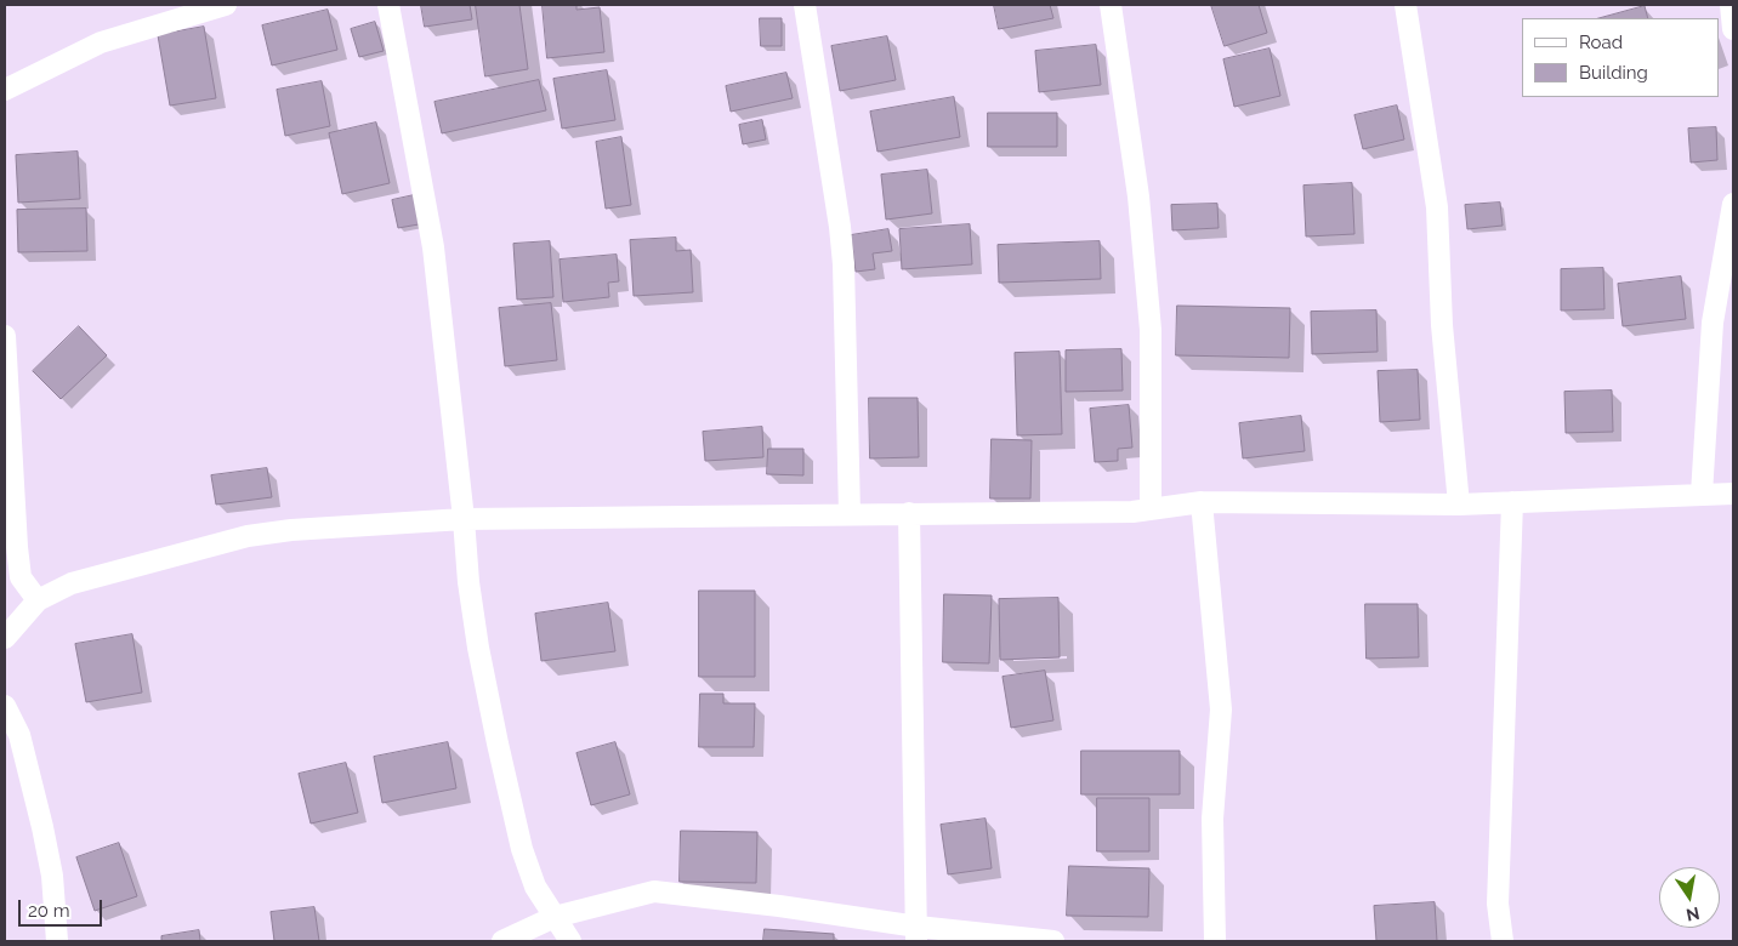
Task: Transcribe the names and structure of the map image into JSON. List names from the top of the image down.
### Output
{
  "legend": ["Road", "Building"],
  "scale_bar": "20 m",
  "north": "bottom"
}
